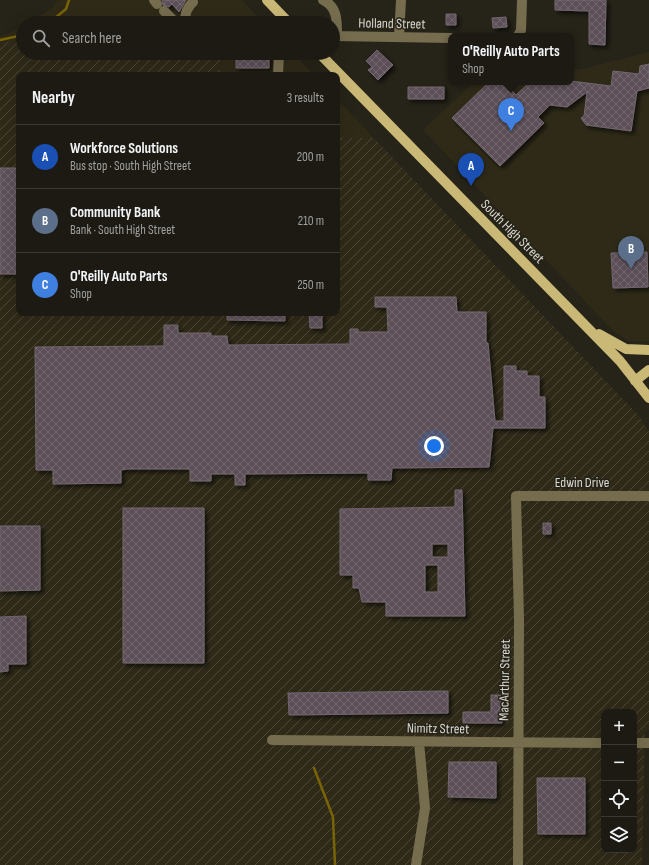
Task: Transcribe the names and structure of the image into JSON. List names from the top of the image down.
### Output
{
  "streets": {
    "main road": ["South High Street"],
    "street": [
      "Holland Street",
      "Edwin Drive",
      "MacArthur Street",
      "Nimitz Street"
    ]
  },
  "crossings": [
    ["Edwin Drive", "MacArthur Street"],
    ["MacArthur Street", "Nimitz Street"]
  ],
  "page": {
    "search": "Search here",
    "popup": ["O'Reilly Auto Parts", "Shop"],
    "heading": ["Nearby", "3 results"],
    "pins": ["C", "A", "B"],
    "list": [
      {
        "mark": "A",
        "name": "Workforce Solutions",
        "note": "Bus stop · South High Street",
        "value": "200 m"
      },
      {
        "mark": "B",
        "name": "Community Bank",
        "note": "Bank · South High Street",
        "value": "210 m"
      },
      {
        "mark": "C",
        "name": "O'Reilly Auto Parts",
        "note": "Shop",
        "value": "250 m"
      }
    ],
    "map_buttons": ["+", "−"]
  }
}
